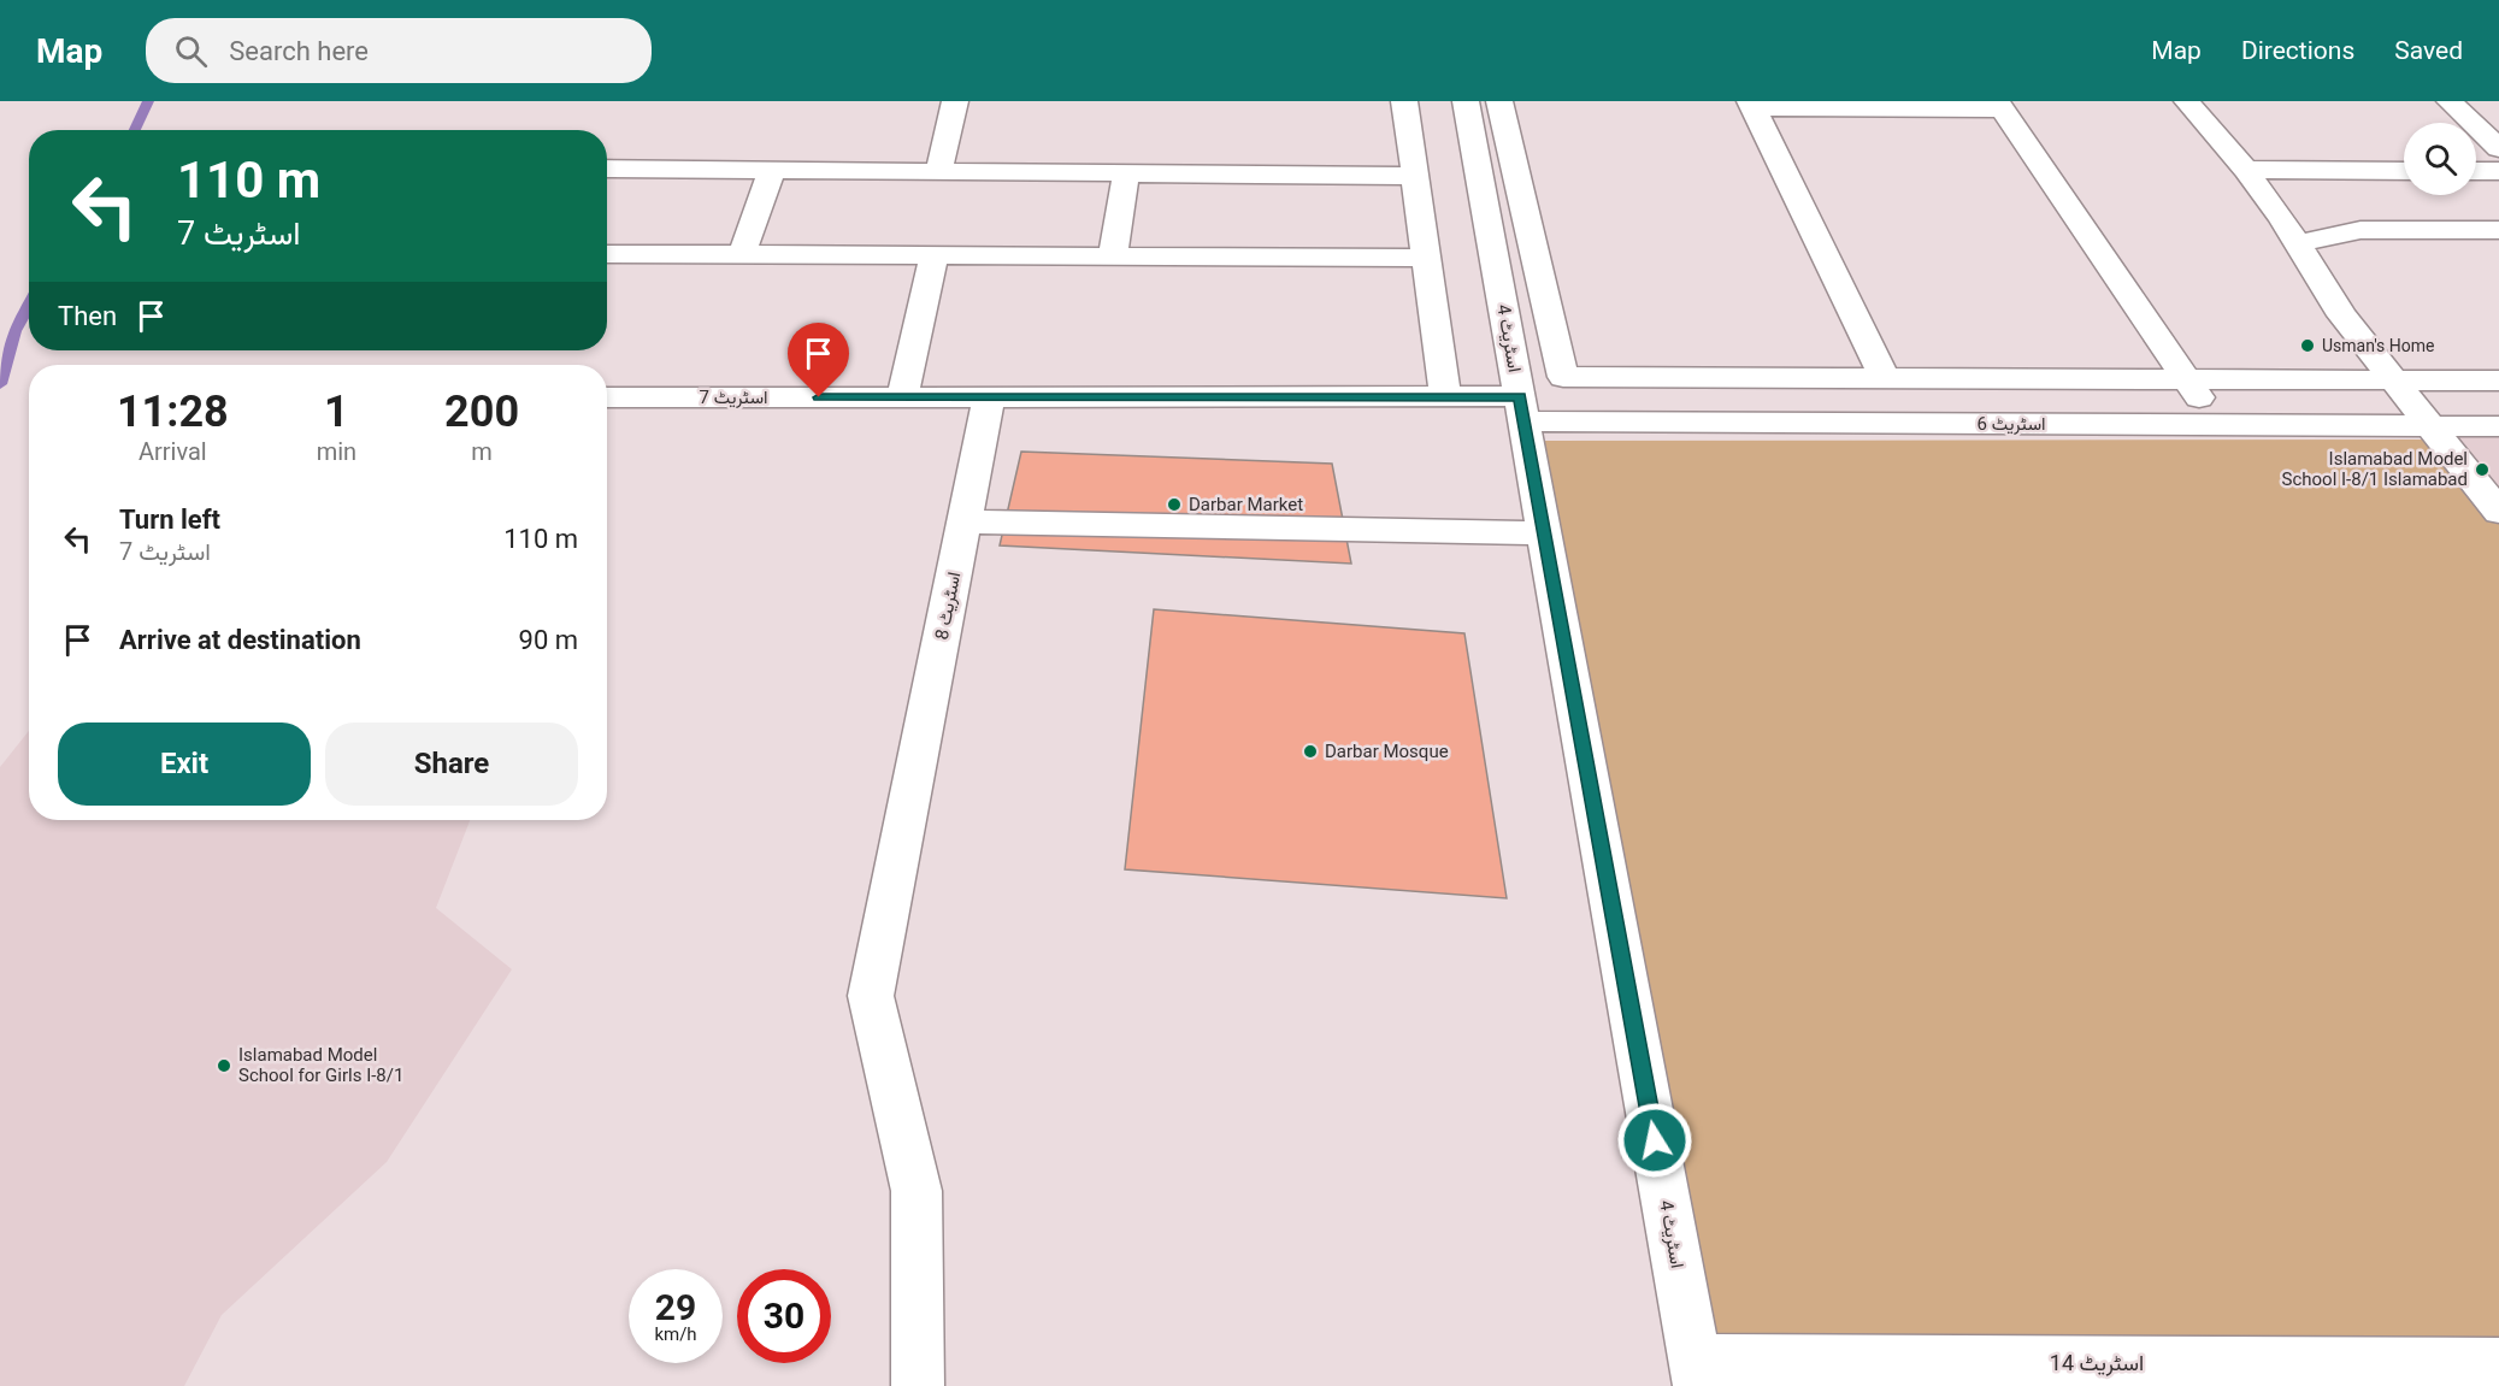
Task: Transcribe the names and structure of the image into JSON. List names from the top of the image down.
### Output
{
  "streets": {
    "street": [
      "اسٹریٹ 4",
      "اسٹریٹ 7",
      "اسٹریٹ 6",
      "اسٹریٹ 8",
      "اسٹریٹ 14"
    ]
  },
  "crossings": [
    ["اسٹریٹ 4", "اسٹریٹ 7"],
    ["اسٹریٹ 4", "اسٹریٹ 6"],
    ["اسٹریٹ 4", "اسٹریٹ 14"],
    ["اسٹریٹ 7", "اسٹریٹ 6"],
    ["اسٹریٹ 7", "اسٹریٹ 8"]
  ],
  "places": [
    "Usman's Home",
    "Islamabad Model School I-8/1 Islamabad",
    "Darbar Market",
    "Darbar Mosque",
    "Islamabad Model School for Girls I-8/1"
  ],
  "page": {
    "header": "Map",
    "search": "Search here",
    "nav": ["Map", "Directions", "Saved"],
    "turn": ["110 m", "اسٹریٹ 7"],
    "then": "Then",
    "eta": [
      "11:28",
      "Arrival",
      "1",
      "min",
      "200",
      "m"
    ],
    "list": [
      {
        "name": "Turn left",
        "note": "اسٹریٹ 7",
        "value": "110 m"
      },
      {
        "name": "Arrive at destination",
        "value": "90 m"
      }
    ],
    "buttons": ["Exit", "Share"],
    "speed": "29 km/h",
    "limit": "30"
  }
}
